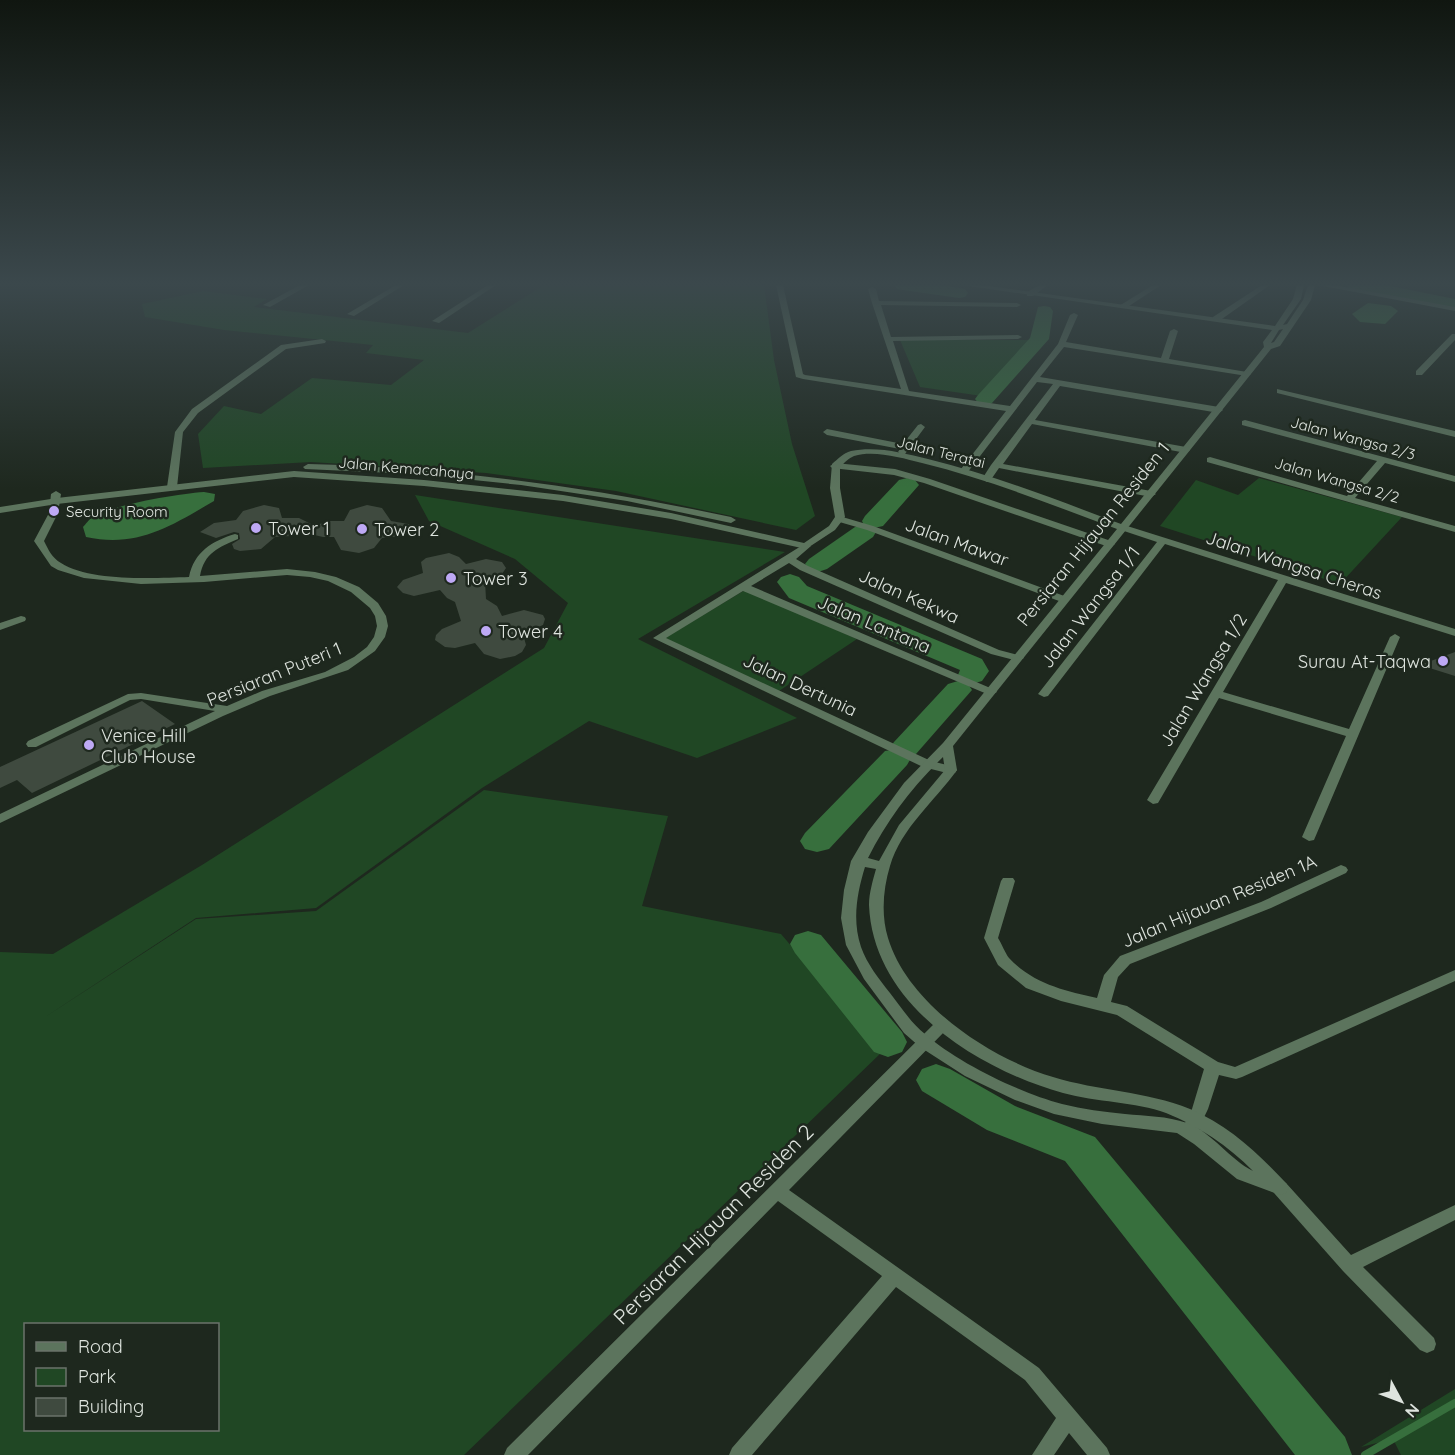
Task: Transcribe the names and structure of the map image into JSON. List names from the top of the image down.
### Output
{
  "streets": {
    "street": [
      "Jalan Wangsa 2/3",
      "Jalan Teratai",
      "Jalan Kemacahaya",
      "Jalan Wangsa 2/2",
      "Persiaran Hijauan Residen 1",
      "Jalan Mawar",
      "Jalan Wangsa Cheras",
      "Jalan Kekwa",
      "Jalan Wangsa 1/1",
      "Jalan Lantana",
      "Persiaran Puteri 1",
      "Jalan Wangsa 1/2",
      "Jalan Dertunia",
      "Jalan Hijauan Residen 1A",
      "Persiaran Hijauan Residen 2"
    ]
  },
  "crossings": [
    ["Jalan Teratai", "Persiaran Hijauan Residen 1"],
    ["Jalan Teratai", "Jalan Wangsa Cheras"],
    ["Jalan Kemacahaya", "Persiaran Puteri 1"],
    ["Persiaran Hijauan Residen 1", "Jalan Mawar"],
    ["Persiaran Hijauan Residen 1", "Jalan Wangsa Cheras"],
    ["Persiaran Hijauan Residen 1", "Jalan Kekwa"],
    ["Persiaran Hijauan Residen 1", "Jalan Lantana"],
    ["Persiaran Hijauan Residen 1", "Jalan Dertunia"],
    ["Persiaran Hijauan Residen 1", "Persiaran Hijauan Residen 2"],
    ["Jalan Wangsa Cheras", "Jalan Wangsa 1/1"],
    ["Jalan Wangsa Cheras", "Jalan Wangsa 1/2"],
    ["Jalan Lantana", "Jalan Dertunia"]
  ],
  "places": [
    "Security Room",
    "Tower 1",
    "Tower 2",
    "Tower 3",
    "Tower 4",
    "Surau At-Taqwa",
    "Venice Hill Club House"
  ],
  "legend": ["Road", "Park", "Building"],
  "north": "bottom right"
}
